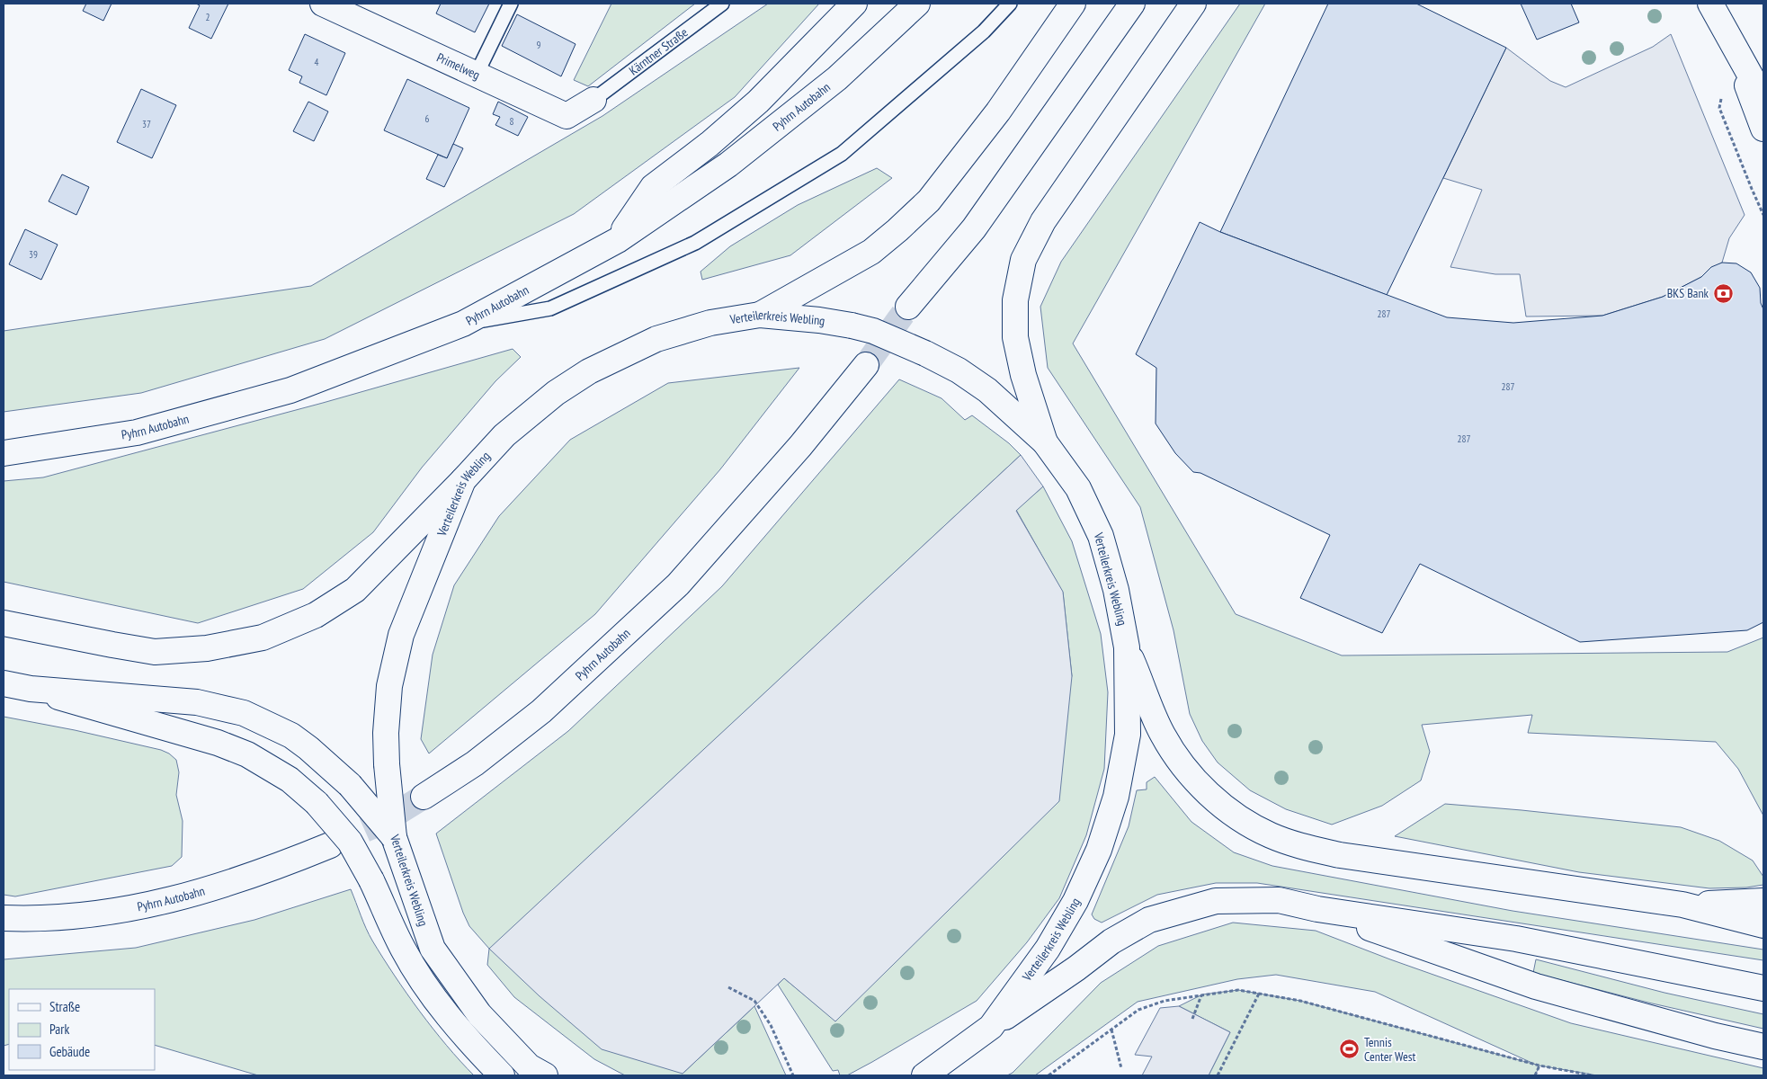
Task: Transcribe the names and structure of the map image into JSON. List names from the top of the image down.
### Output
{
  "streets": {
    "main road": ["Primelweg", "Pyhrn Autobahn", "Verteilerkreis Webling"],
    "lane": ["Kärntner Straße"]
  },
  "crossings": [
    ["Kärntner Straße", "Primelweg"]
  ],
  "places": {
    "bank": ["BKS Bank"],
    "sports": ["Tennis Center West"]
  },
  "house_numbers": [
    "2",
    "9",
    "4",
    "6",
    "8",
    "37",
    "39",
    "287",
    "287",
    "287"
  ],
  "legend": ["Straße", "Park", "Gebäude"]
}
